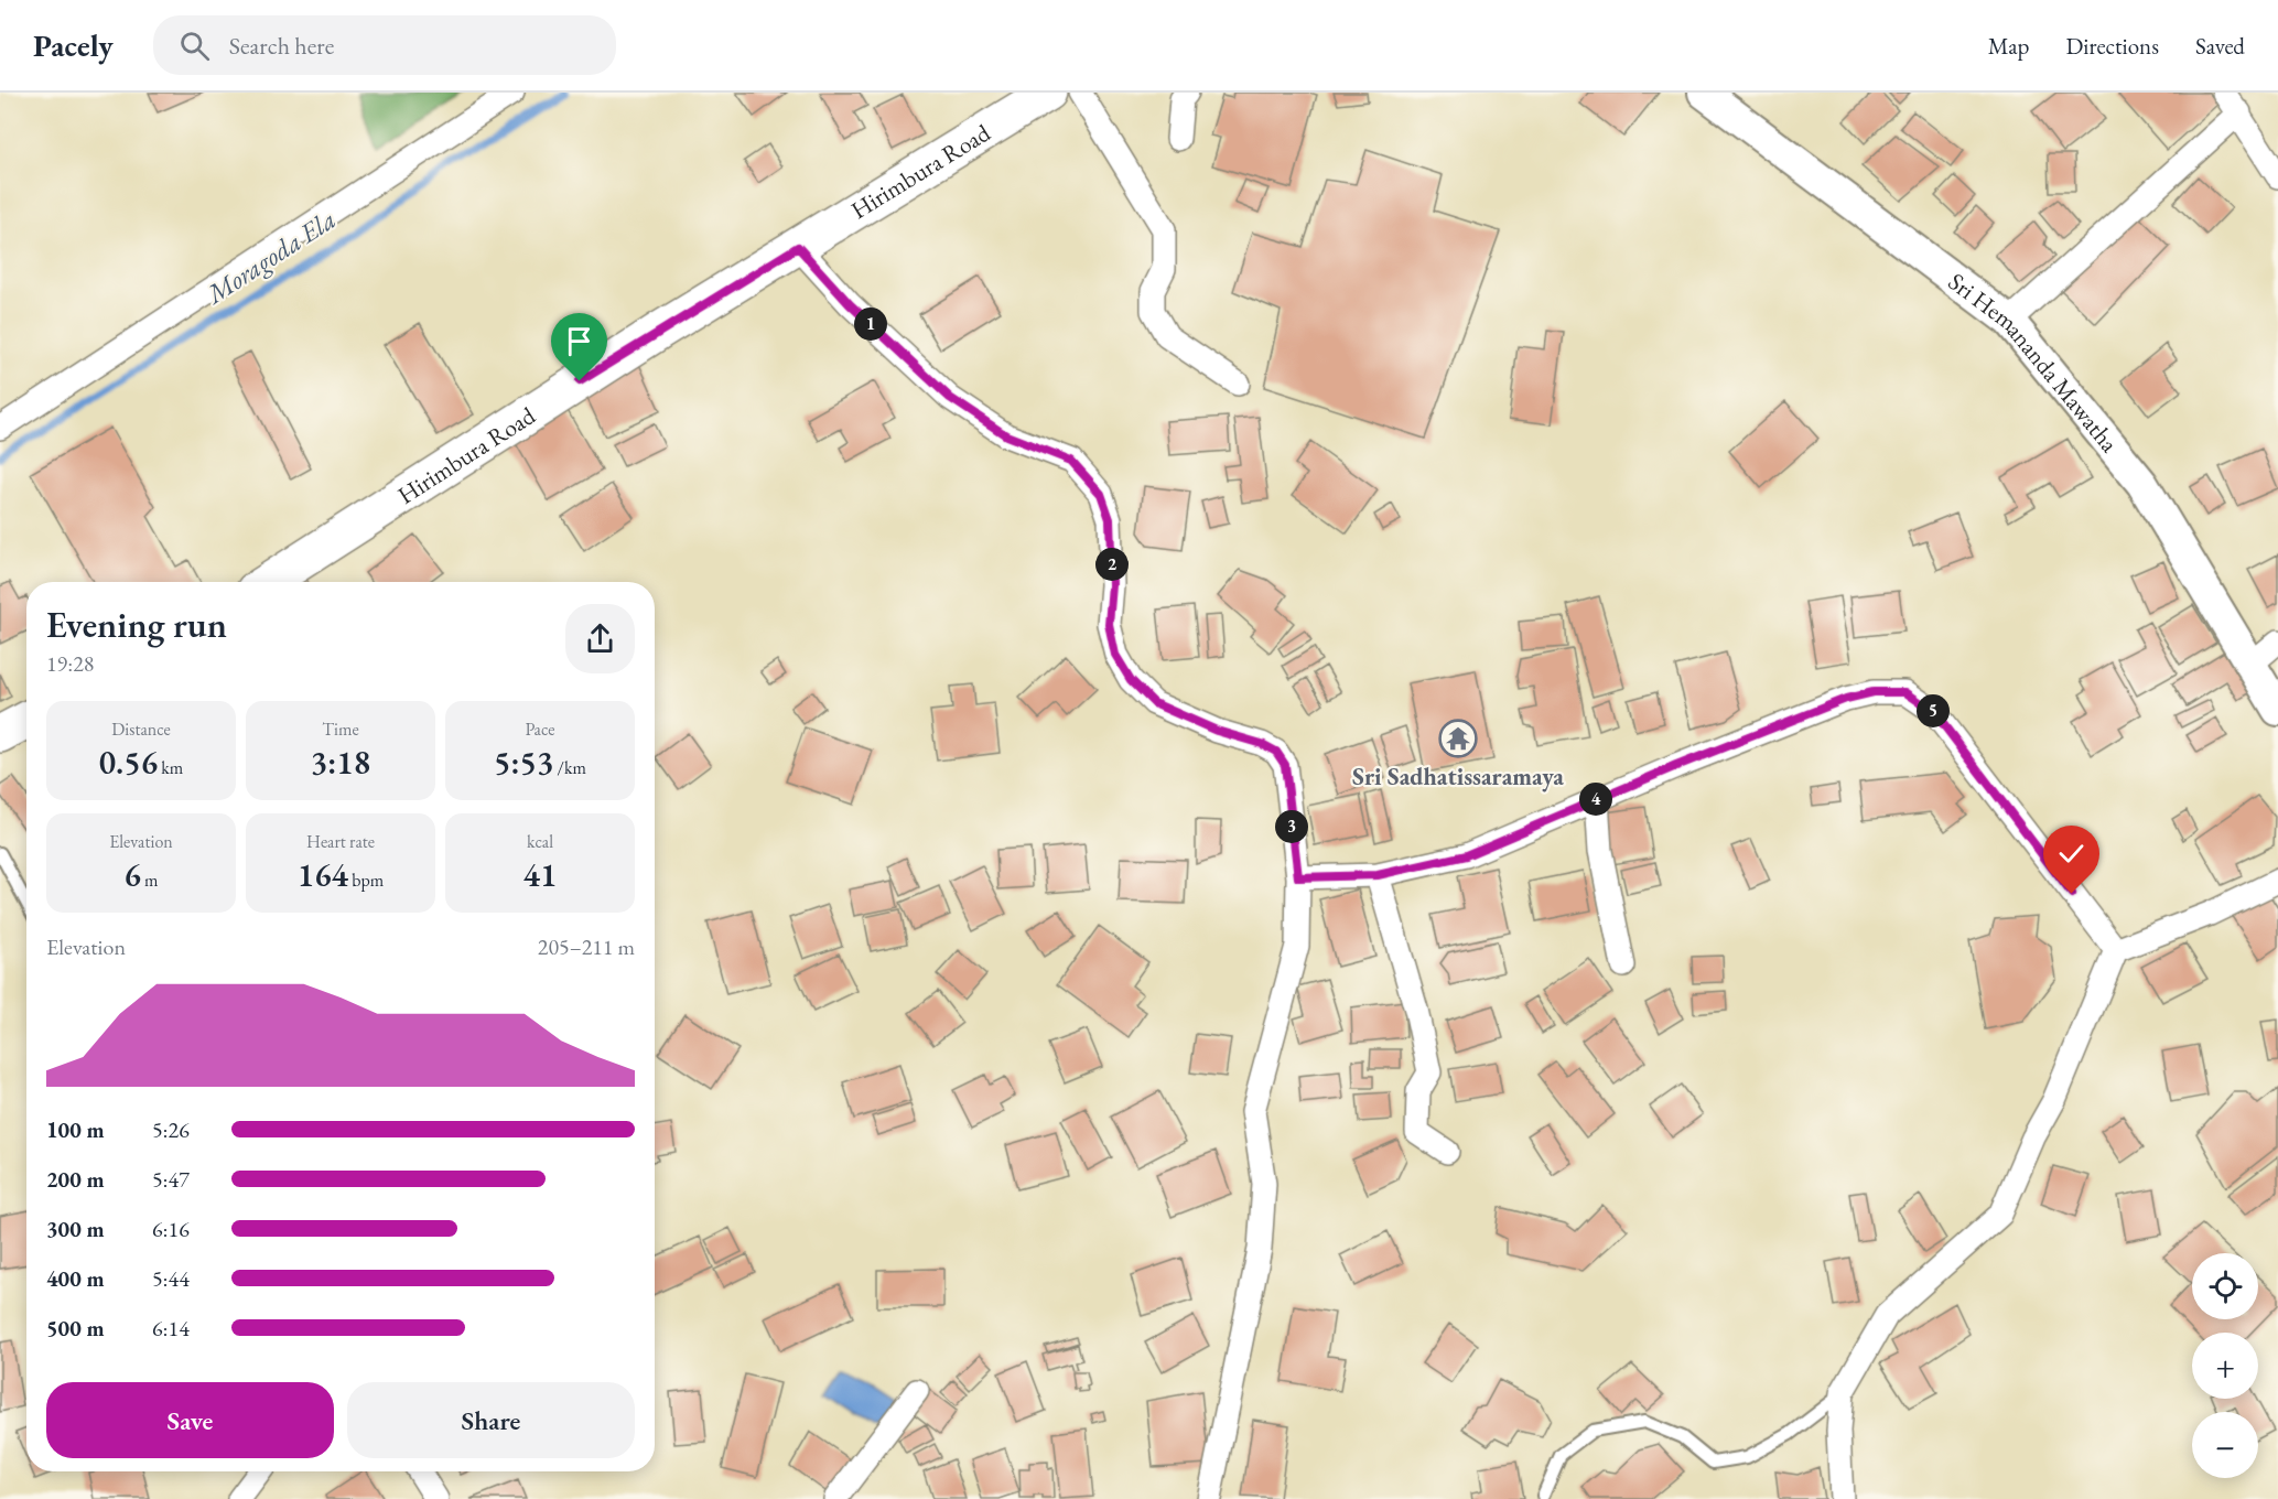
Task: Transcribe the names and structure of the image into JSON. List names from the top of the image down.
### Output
{
  "streets": {
    "main road": ["Hirimbura Road", "Sri Hemananda Mawatha"]
  },
  "water": ["Moragoda Ela"],
  "places": {
    "temple": ["Sri Sadhatissaramaya"]
  },
  "page": {
    "header": "Pacely",
    "search": "Search here",
    "nav": ["Map", "Directions", "Saved"],
    "pins": [
      "1",
      "2",
      "5",
      "4",
      "3"
    ],
    "heading": ["Evening run", "19:28"],
    "stats": [
      ["Distance", "0.56 km"],
      ["Time", "3:18"],
      ["Pace", "5:53 /km"],
      ["Elevation", "6 m"],
      ["Heart rate", "164 bpm"],
      ["kcal", "41"]
    ],
    "chart": ["Elevation", "205–211 m"],
    "list": [
      {
        "name": "100 m",
        "note": "5:26"
      },
      {
        "name": "200 m",
        "note": "5:47"
      },
      {
        "name": "300 m",
        "note": "6:16"
      },
      {
        "name": "400 m",
        "note": "5:44"
      },
      {
        "name": "500 m",
        "note": "6:14"
      }
    ],
    "map_buttons": ["+", "−"],
    "buttons": ["Save", "Share"]
  }
}
